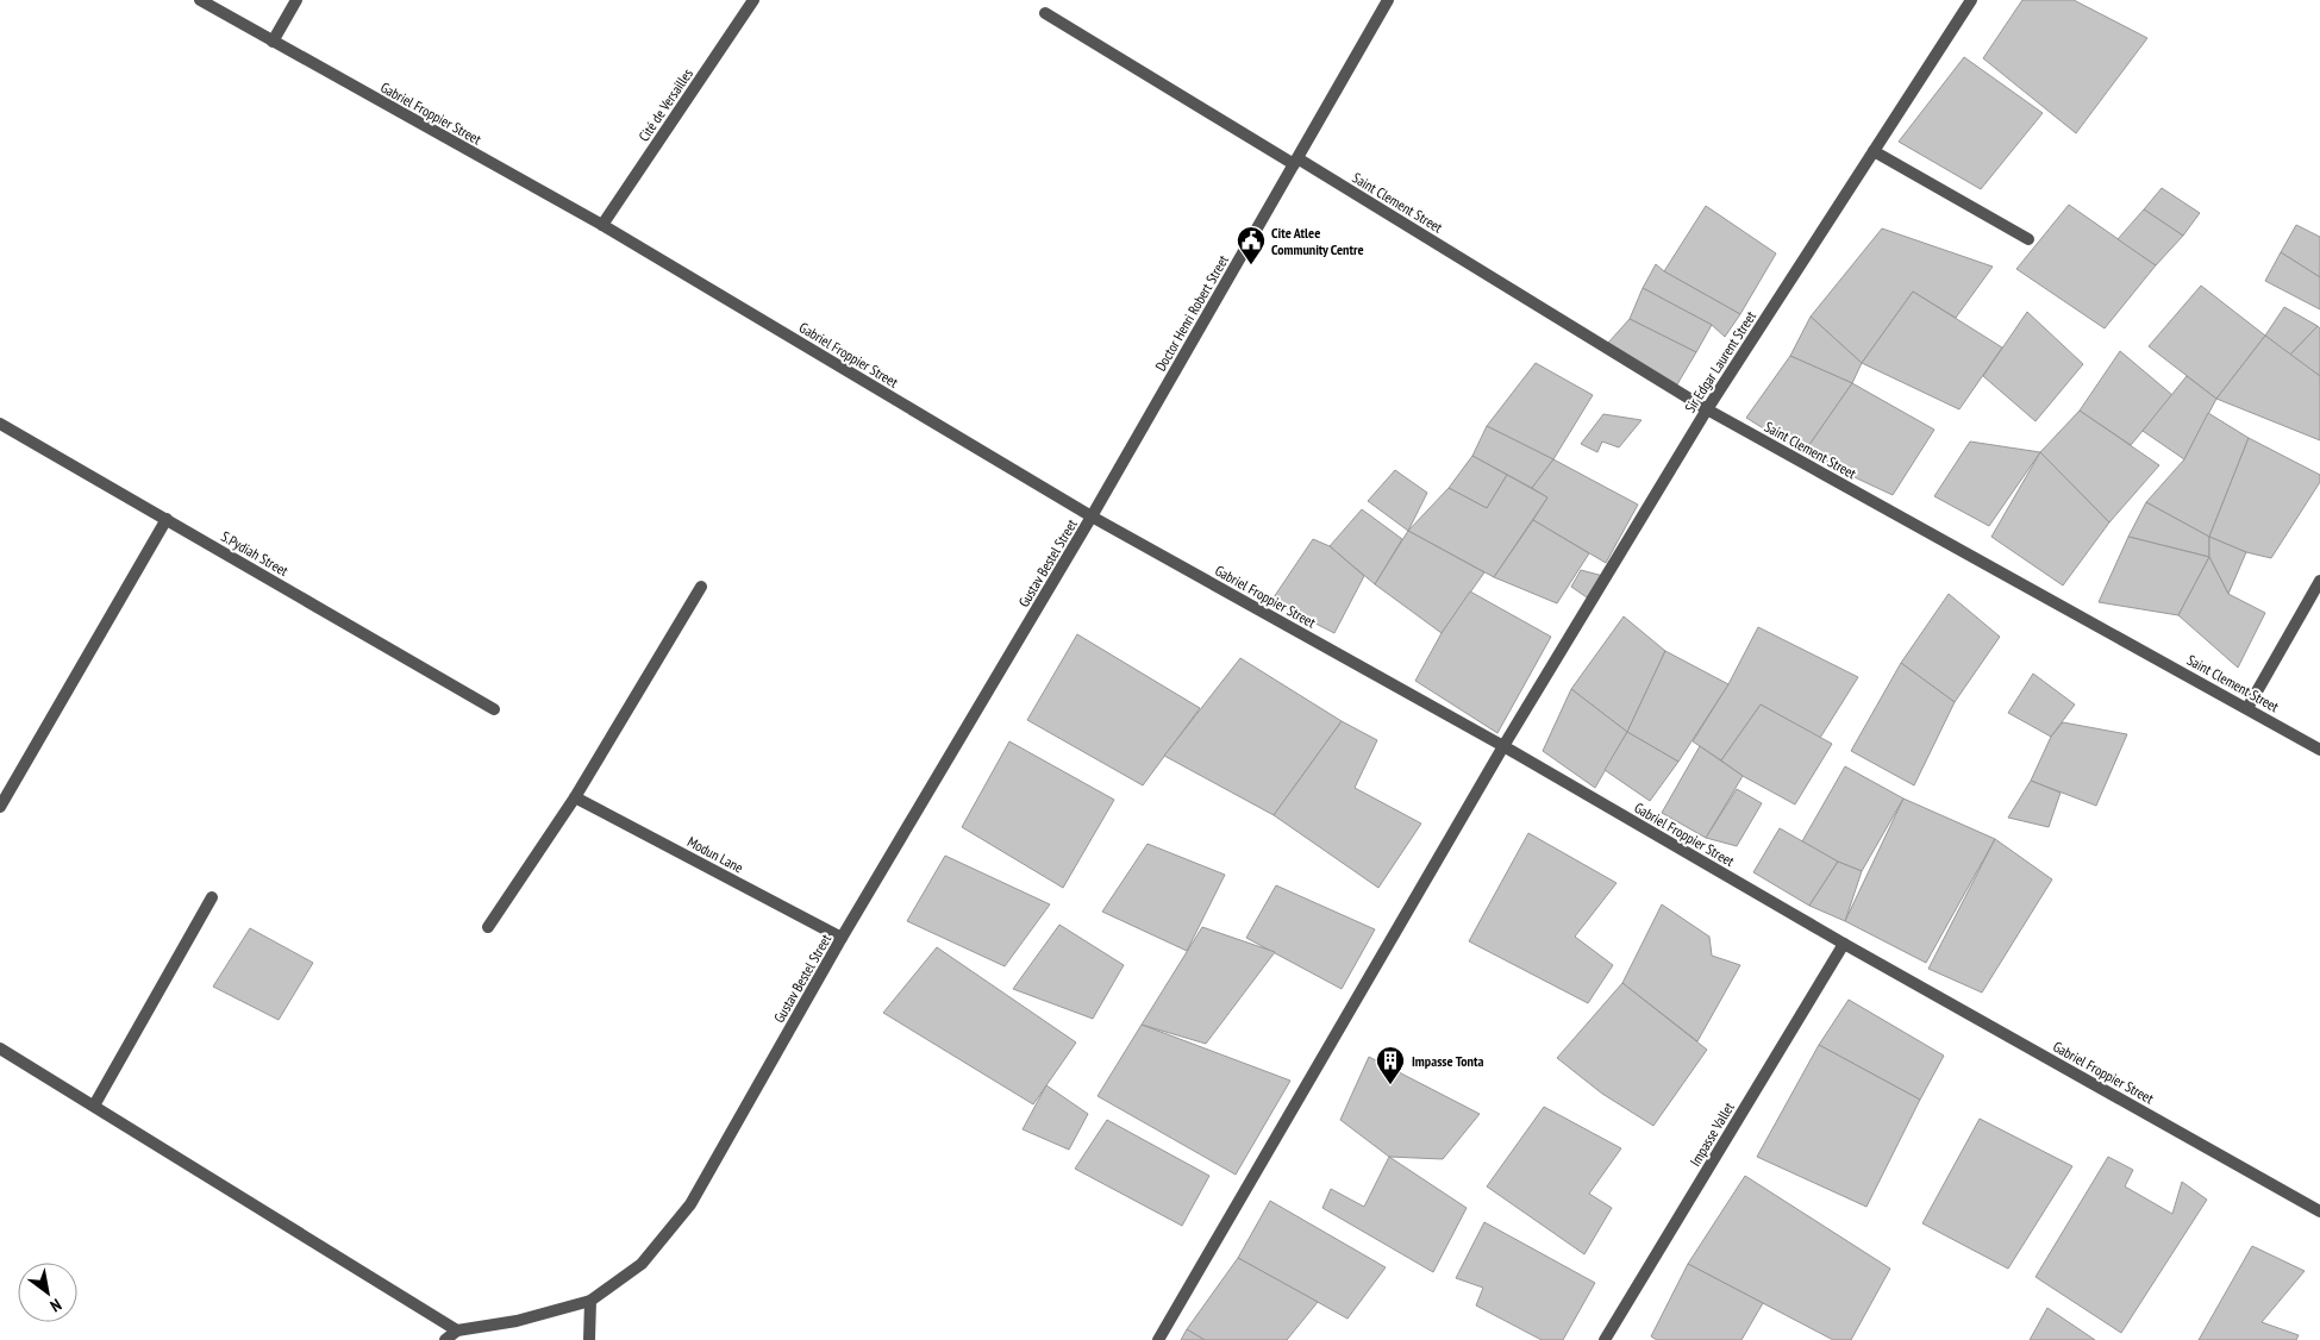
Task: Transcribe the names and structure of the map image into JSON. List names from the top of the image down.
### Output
{
  "streets": {
    "street": [
      "Cité de Versailles",
      "Gabriel Froppier Street",
      "Saint Clement Street",
      "Doctor Henri Robert Street",
      "Sir Edgar Laurent Street",
      "S.Pydiah Street",
      "Gustav Bestel Street",
      "Modun Lane",
      "Impasse Vallet"
    ]
  },
  "crossings": [
    ["Cité de Versailles", "Gabriel Froppier Street"],
    ["Gabriel Froppier Street", "Doctor Henri Robert Street"],
    ["Gabriel Froppier Street", "Sir Edgar Laurent Street"],
    ["Gabriel Froppier Street", "Gustav Bestel Street"],
    ["Gabriel Froppier Street", "Impasse Vallet"],
    ["Saint Clement Street", "Doctor Henri Robert Street"],
    ["Saint Clement Street", "Sir Edgar Laurent Street"],
    ["Doctor Henri Robert Street", "Gustav Bestel Street"],
    ["Gustav Bestel Street", "Modun Lane"]
  ],
  "places": {
    "public building": ["Cite Atlee Community Centre"],
    "building": ["Impasse Tonta"]
  },
  "north": "bottom right"
}
